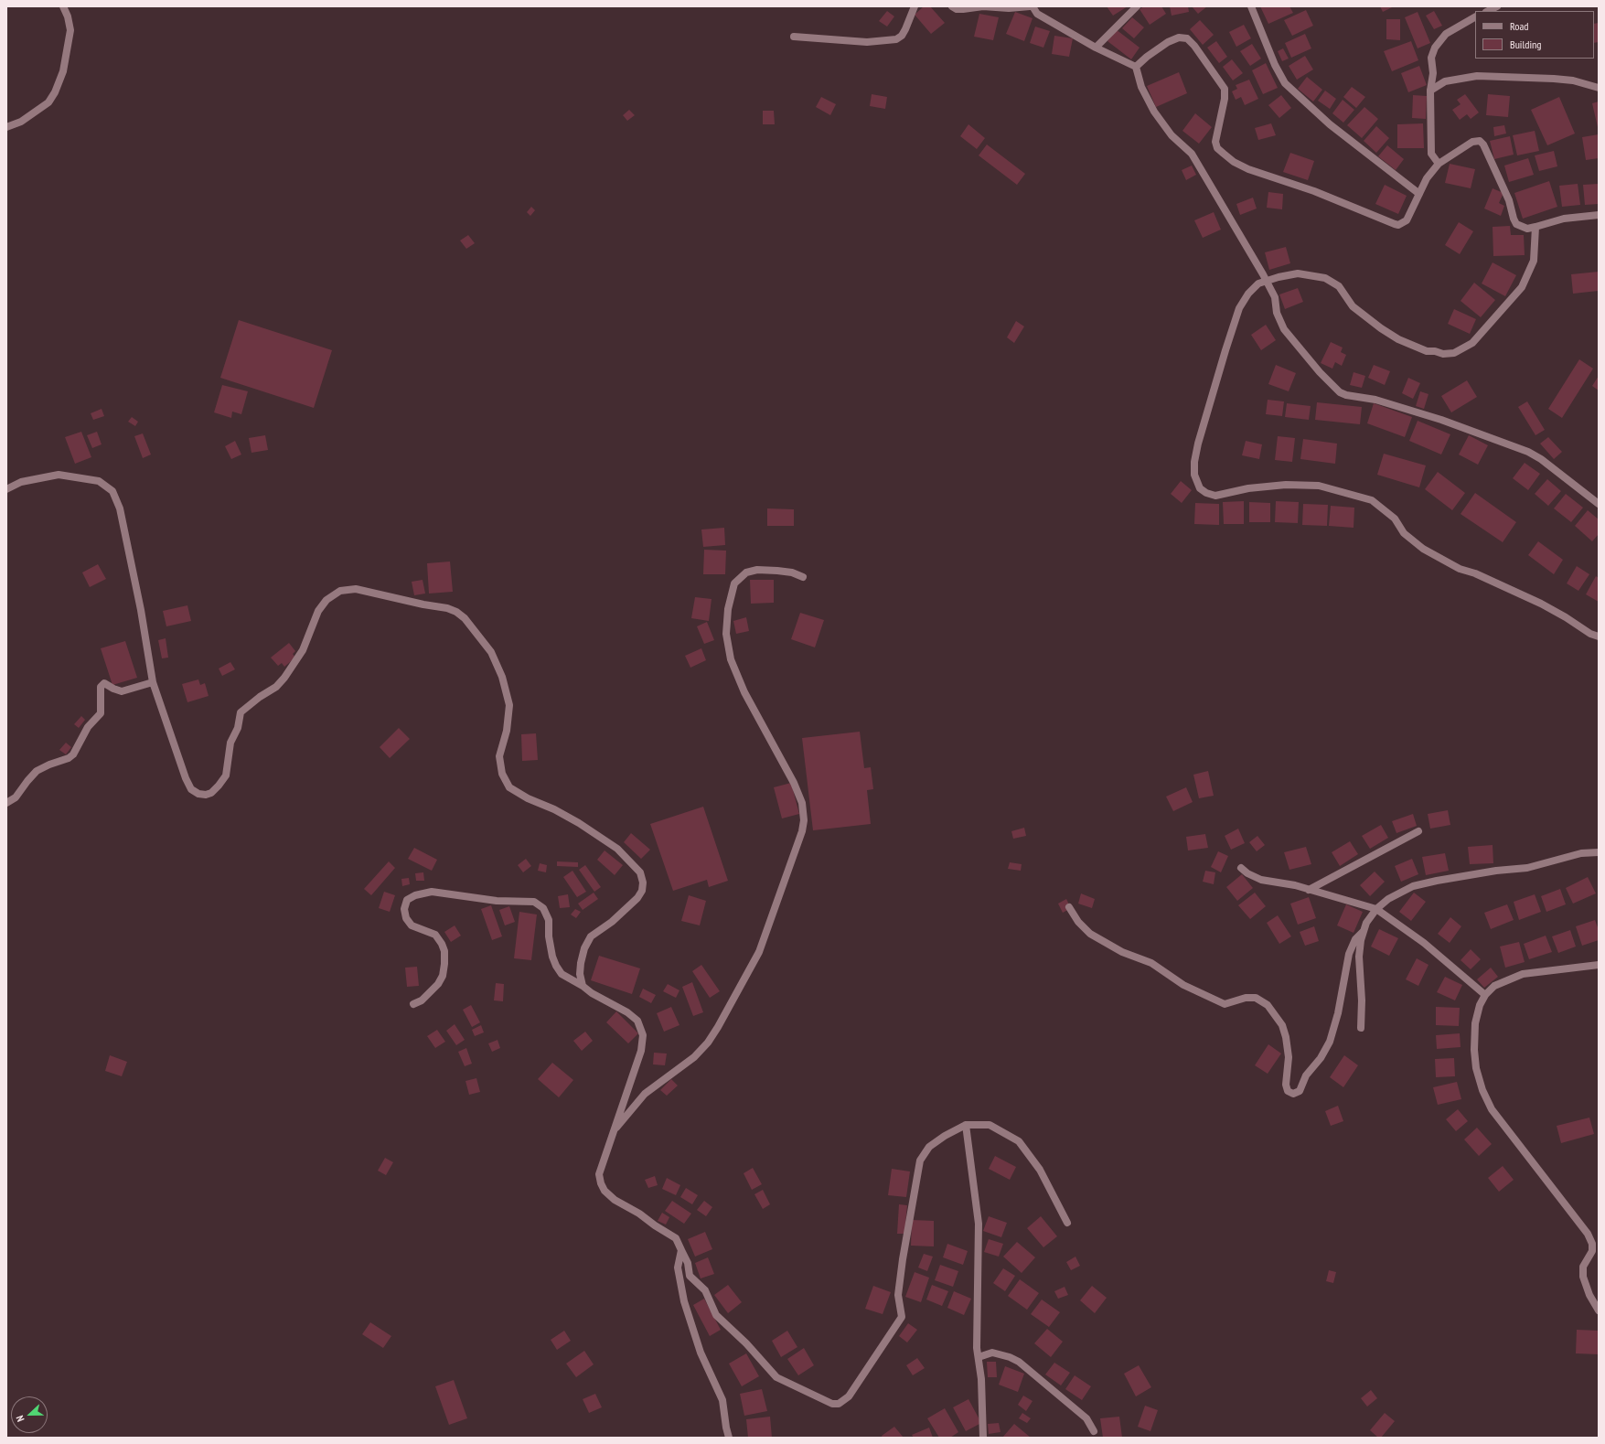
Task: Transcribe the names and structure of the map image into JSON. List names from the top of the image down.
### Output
{
  "legend": ["Road", "Building"],
  "north": "left"
}
